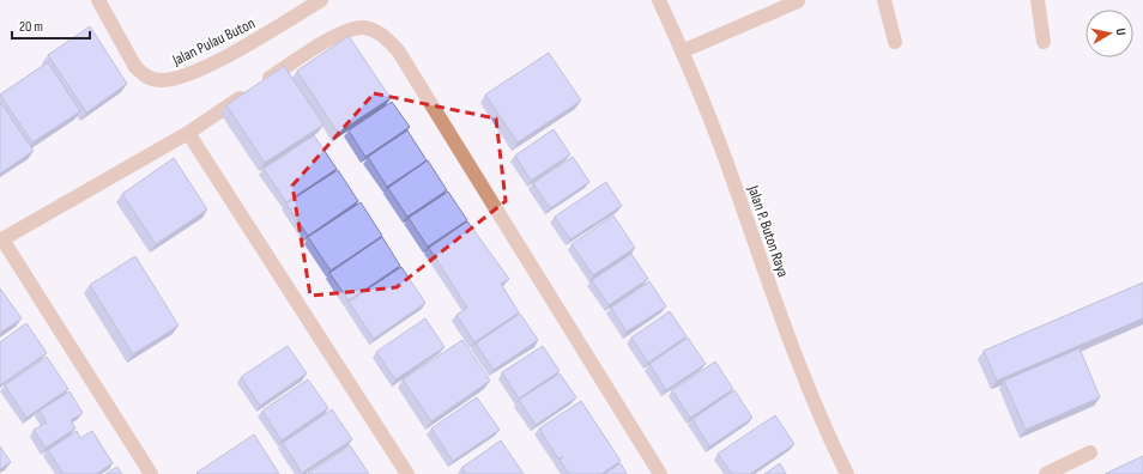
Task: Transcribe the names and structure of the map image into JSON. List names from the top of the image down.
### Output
{
  "streets": {
    "street": ["Jalan Pulau Buton", "Jalan P. Buton Raya"]
  },
  "scale_bar": "20 m",
  "north": "right"
}
